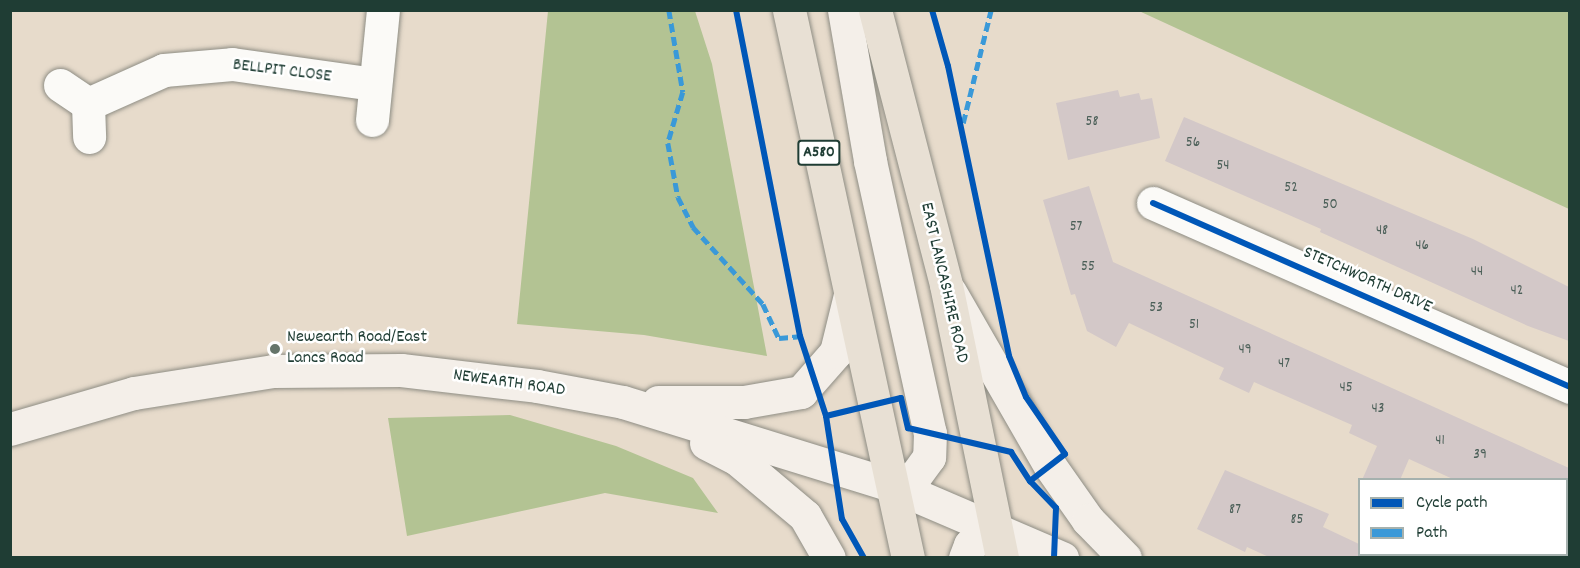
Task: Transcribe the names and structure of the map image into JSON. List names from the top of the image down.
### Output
{
  "streets": {
    "highway": ["A580", "EAST LANCASHIRE ROAD"],
    "main road": ["NEWEARTH ROAD"],
    "street": ["BELLPIT CLOSE", "STETCHWORTH DRIVE"]
  },
  "crossings": [
    ["A580", "NEWEARTH ROAD"],
    ["EAST LANCASHIRE ROAD", "NEWEARTH ROAD"]
  ],
  "places": ["Newearth Road/East Lancs Road"],
  "house_numbers": [
    "58",
    "56",
    "54",
    "52",
    "50",
    "57",
    "48",
    "46",
    "55",
    "44",
    "42",
    "53",
    "51",
    "49",
    "47",
    "45",
    "43",
    "41",
    "39",
    "87",
    "85"
  ],
  "legend": ["Cycle path", "Path"]
}
